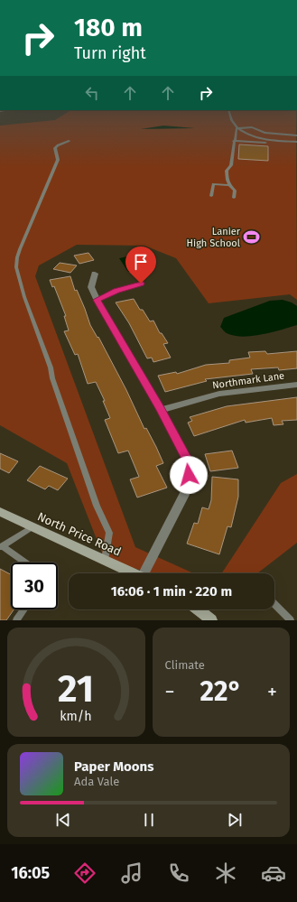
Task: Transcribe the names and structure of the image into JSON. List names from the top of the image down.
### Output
{
  "streets": {
    "street": ["Northmark Lane", "North Price Road"]
  },
  "places": {
    "sports": ["Lanier High School"]
  },
  "page": {
    "turn": ["180 m", "Turn right"],
    "limit": "30",
    "trip": "16:06 · 1 min · 220 m",
    "tile": "Climate",
    "heat": ["−", "22°", "+"],
    "song": ["Paper Moons", "Ada Vale"],
    "tabs": "16:05",
    "gauge": ["21", "km/h"]
  }
}
